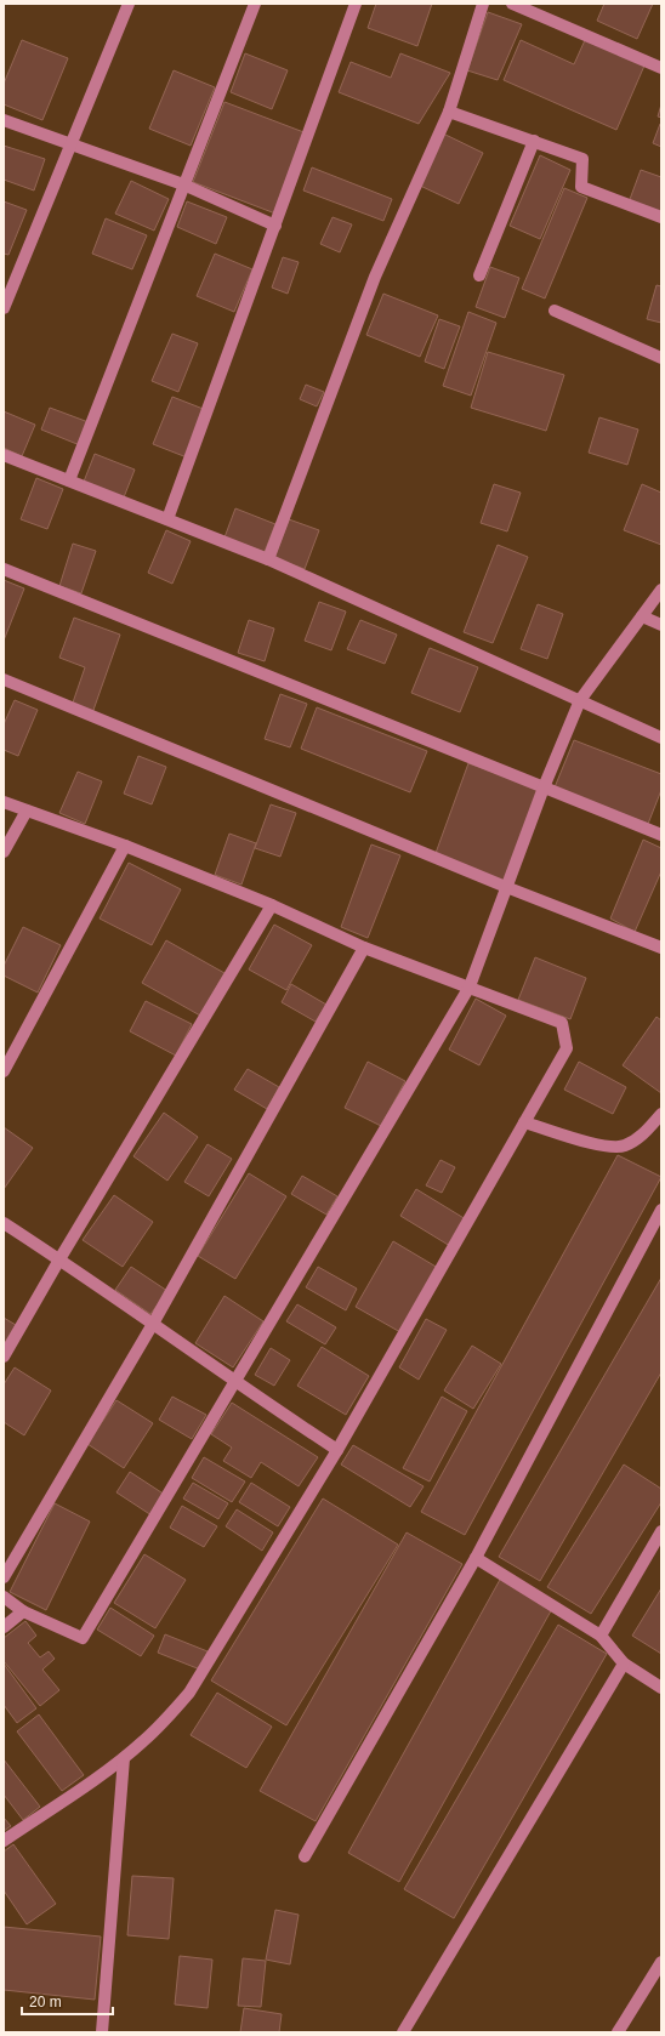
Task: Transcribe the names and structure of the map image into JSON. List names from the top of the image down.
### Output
{
  "scale_bar": "20 m"
}
